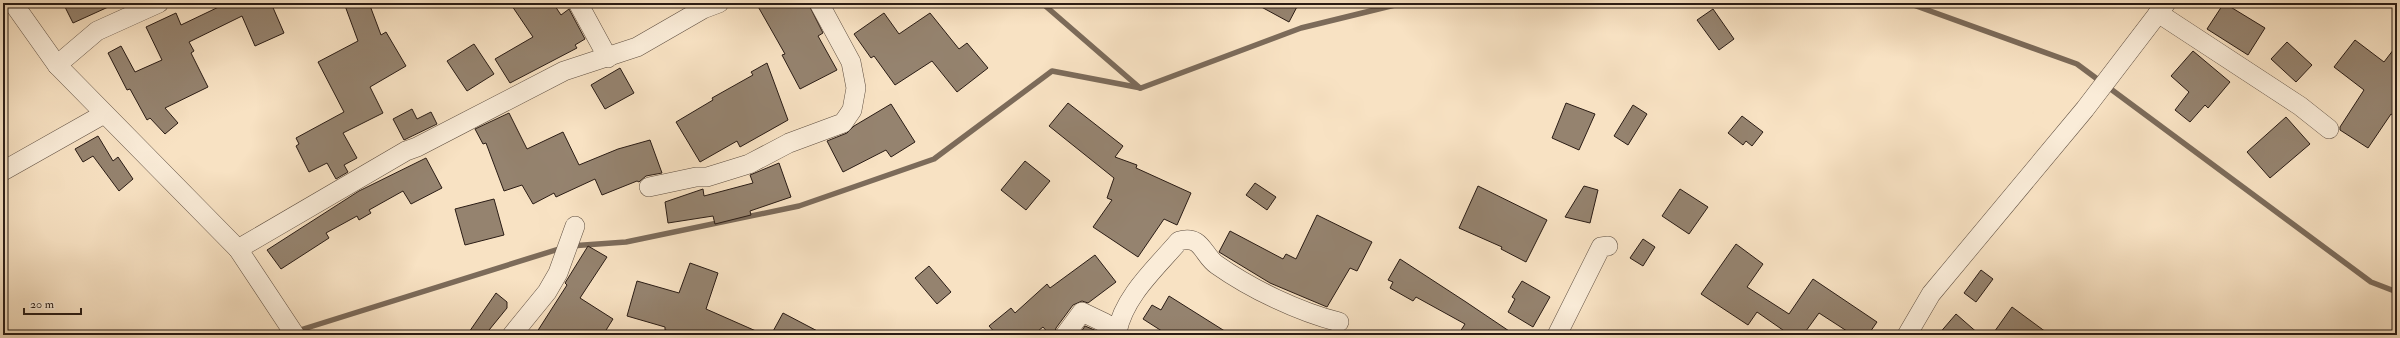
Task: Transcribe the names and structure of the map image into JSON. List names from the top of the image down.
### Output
{
  "scale_bar": "20 m"
}
